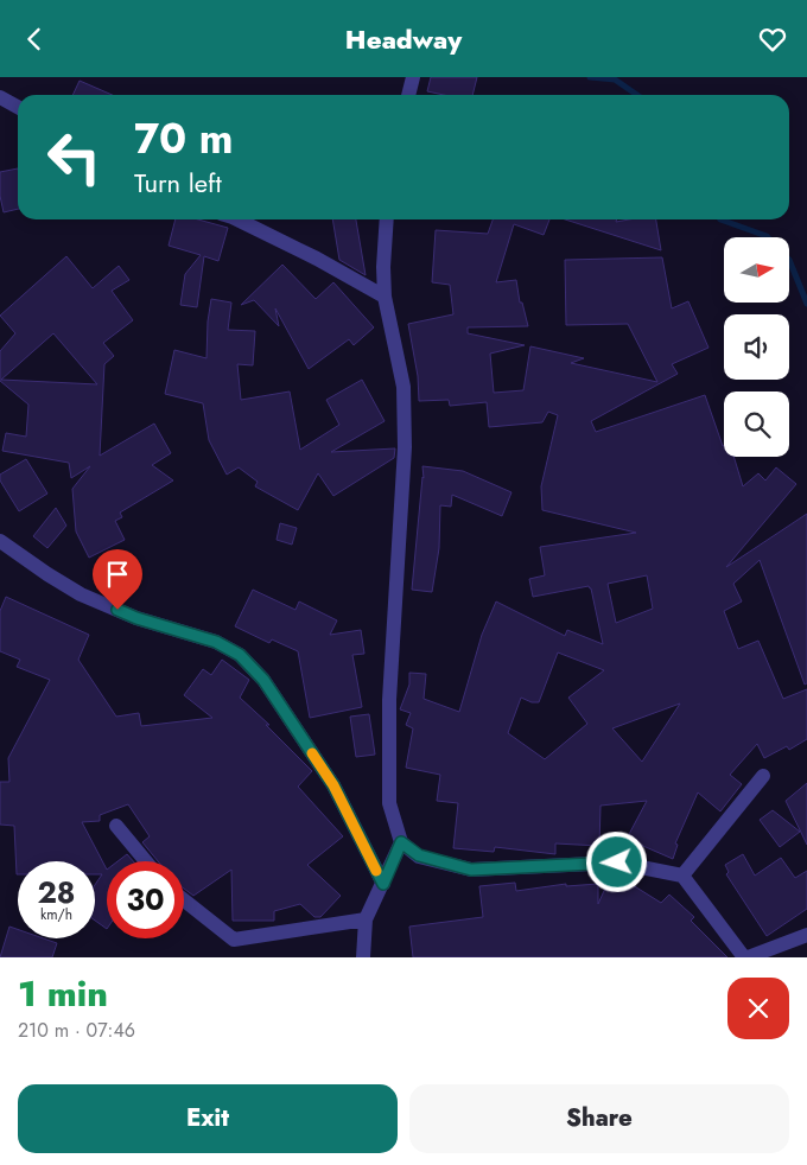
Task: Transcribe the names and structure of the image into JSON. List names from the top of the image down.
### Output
{
  "north": "right",
  "page": {
    "header": "Headway",
    "turn": ["70 m", "Turn left"],
    "speed": "28 km/h",
    "limit": "30",
    "heading": ["1 min", "210 m · 07:46"],
    "buttons": ["Exit", "Share"]
  }
}
